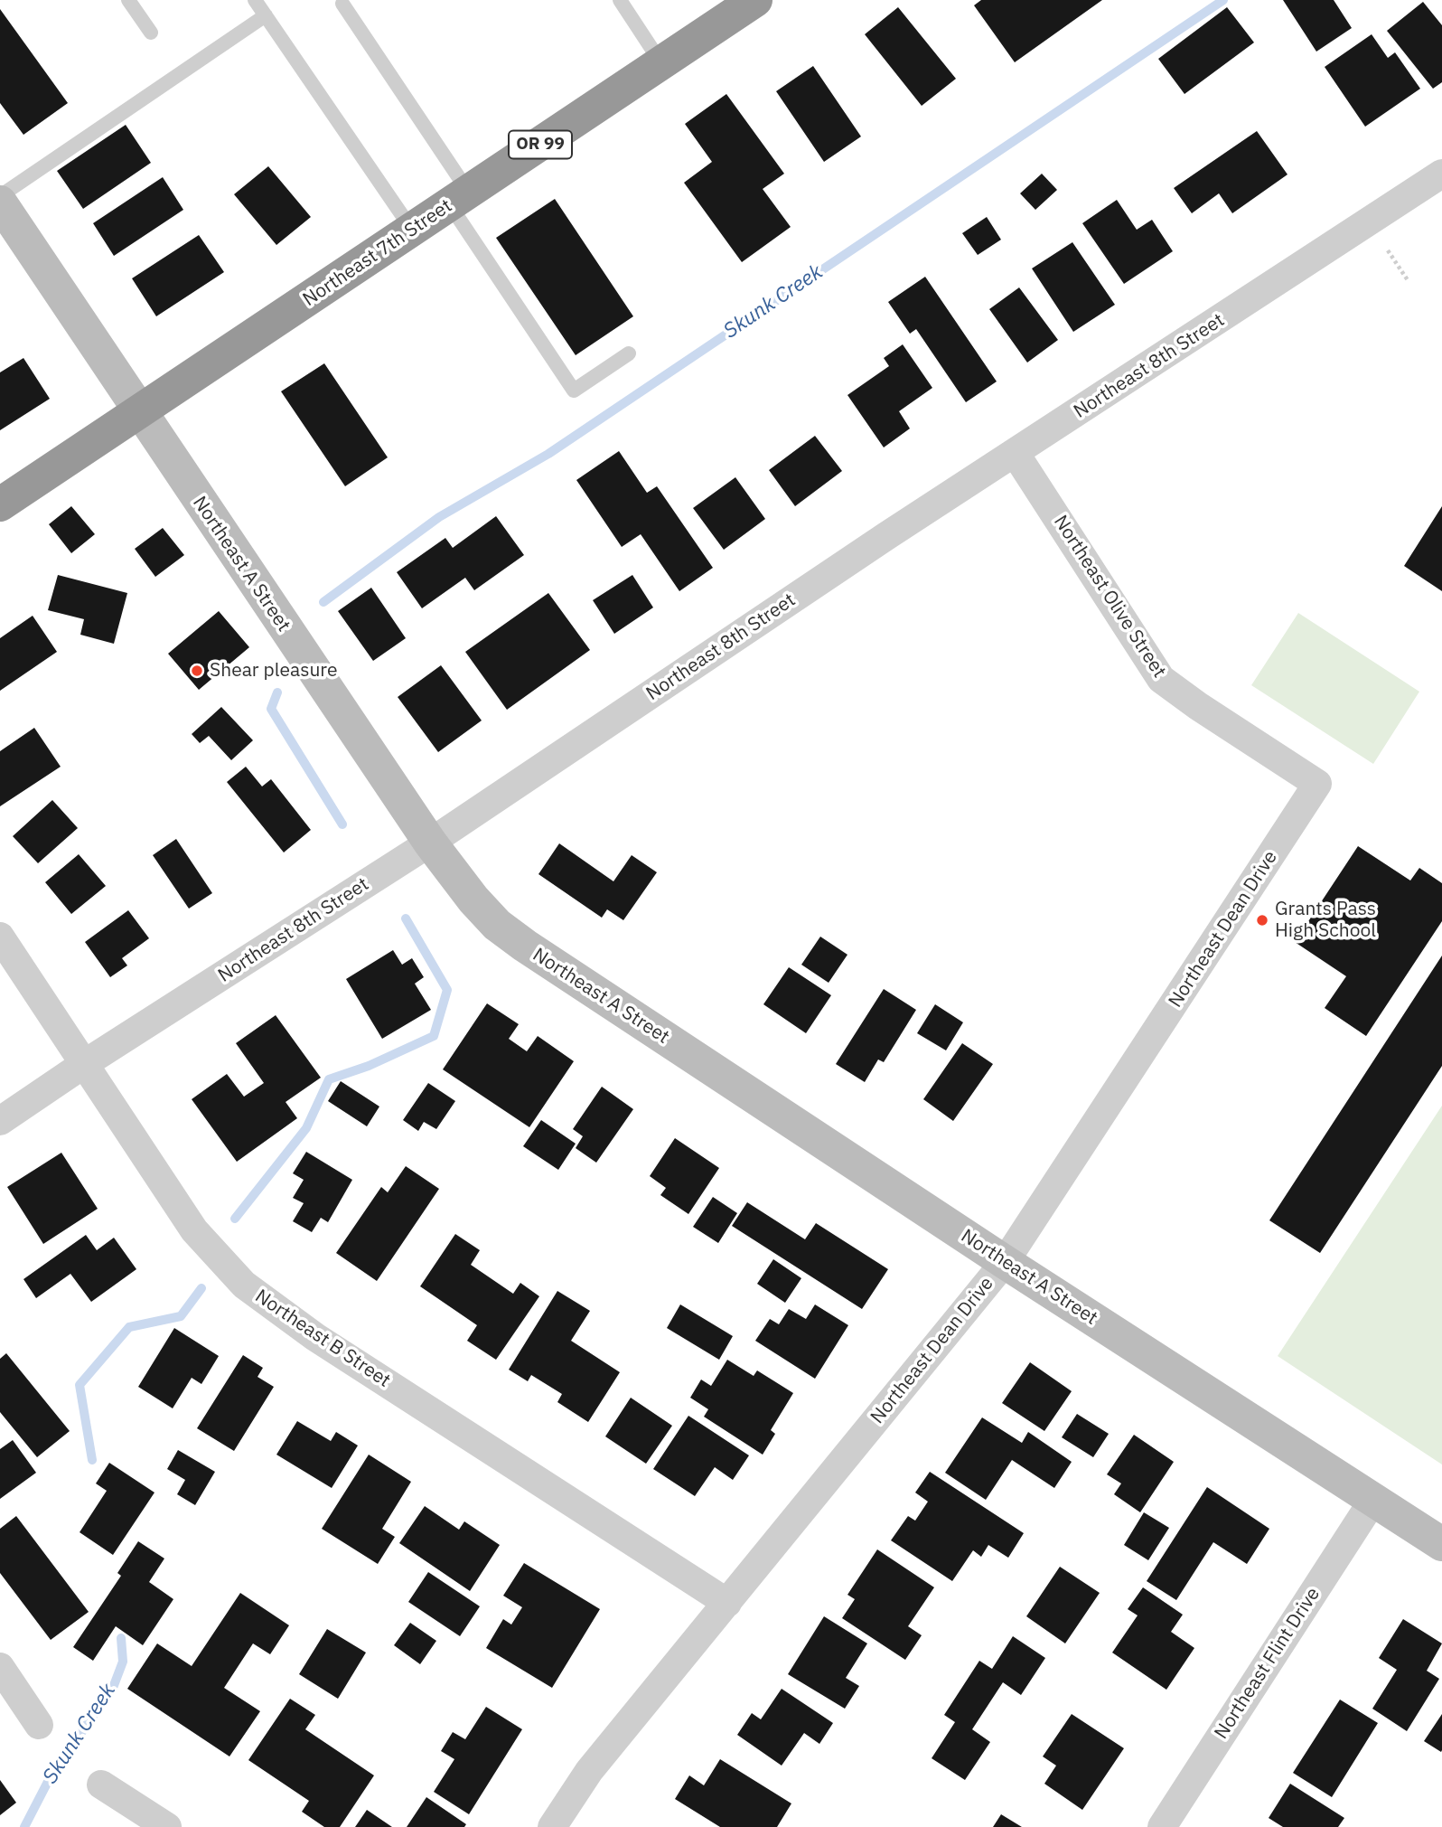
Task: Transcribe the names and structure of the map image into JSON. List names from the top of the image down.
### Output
{
  "streets": {
    "highway": ["OR 99", "Northeast 7th Street"],
    "street": [
      "Northeast 8th Street",
      "Northeast A Street",
      "Northeast Olive Street",
      "Northeast Dean Drive",
      "Northeast B Street",
      "Northeast Flint Drive"
    ]
  },
  "crossings": [
    ["Northeast 7th Street", "Northeast A Street"],
    ["Northeast 8th Street", "Northeast A Street"],
    ["Northeast 8th Street", "Northeast Olive Street"],
    ["Northeast 8th Street", "Northeast B Street"],
    ["Northeast A Street", "Northeast Dean Drive"],
    ["Northeast A Street", "Northeast Flint Drive"],
    ["Northeast Olive Street", "Northeast Dean Drive"],
    ["Northeast Dean Drive", "Northeast B Street"]
  ],
  "water": ["Skunk Creek"],
  "places": ["Shear pleasure", "Grants Pass High School"]
}
